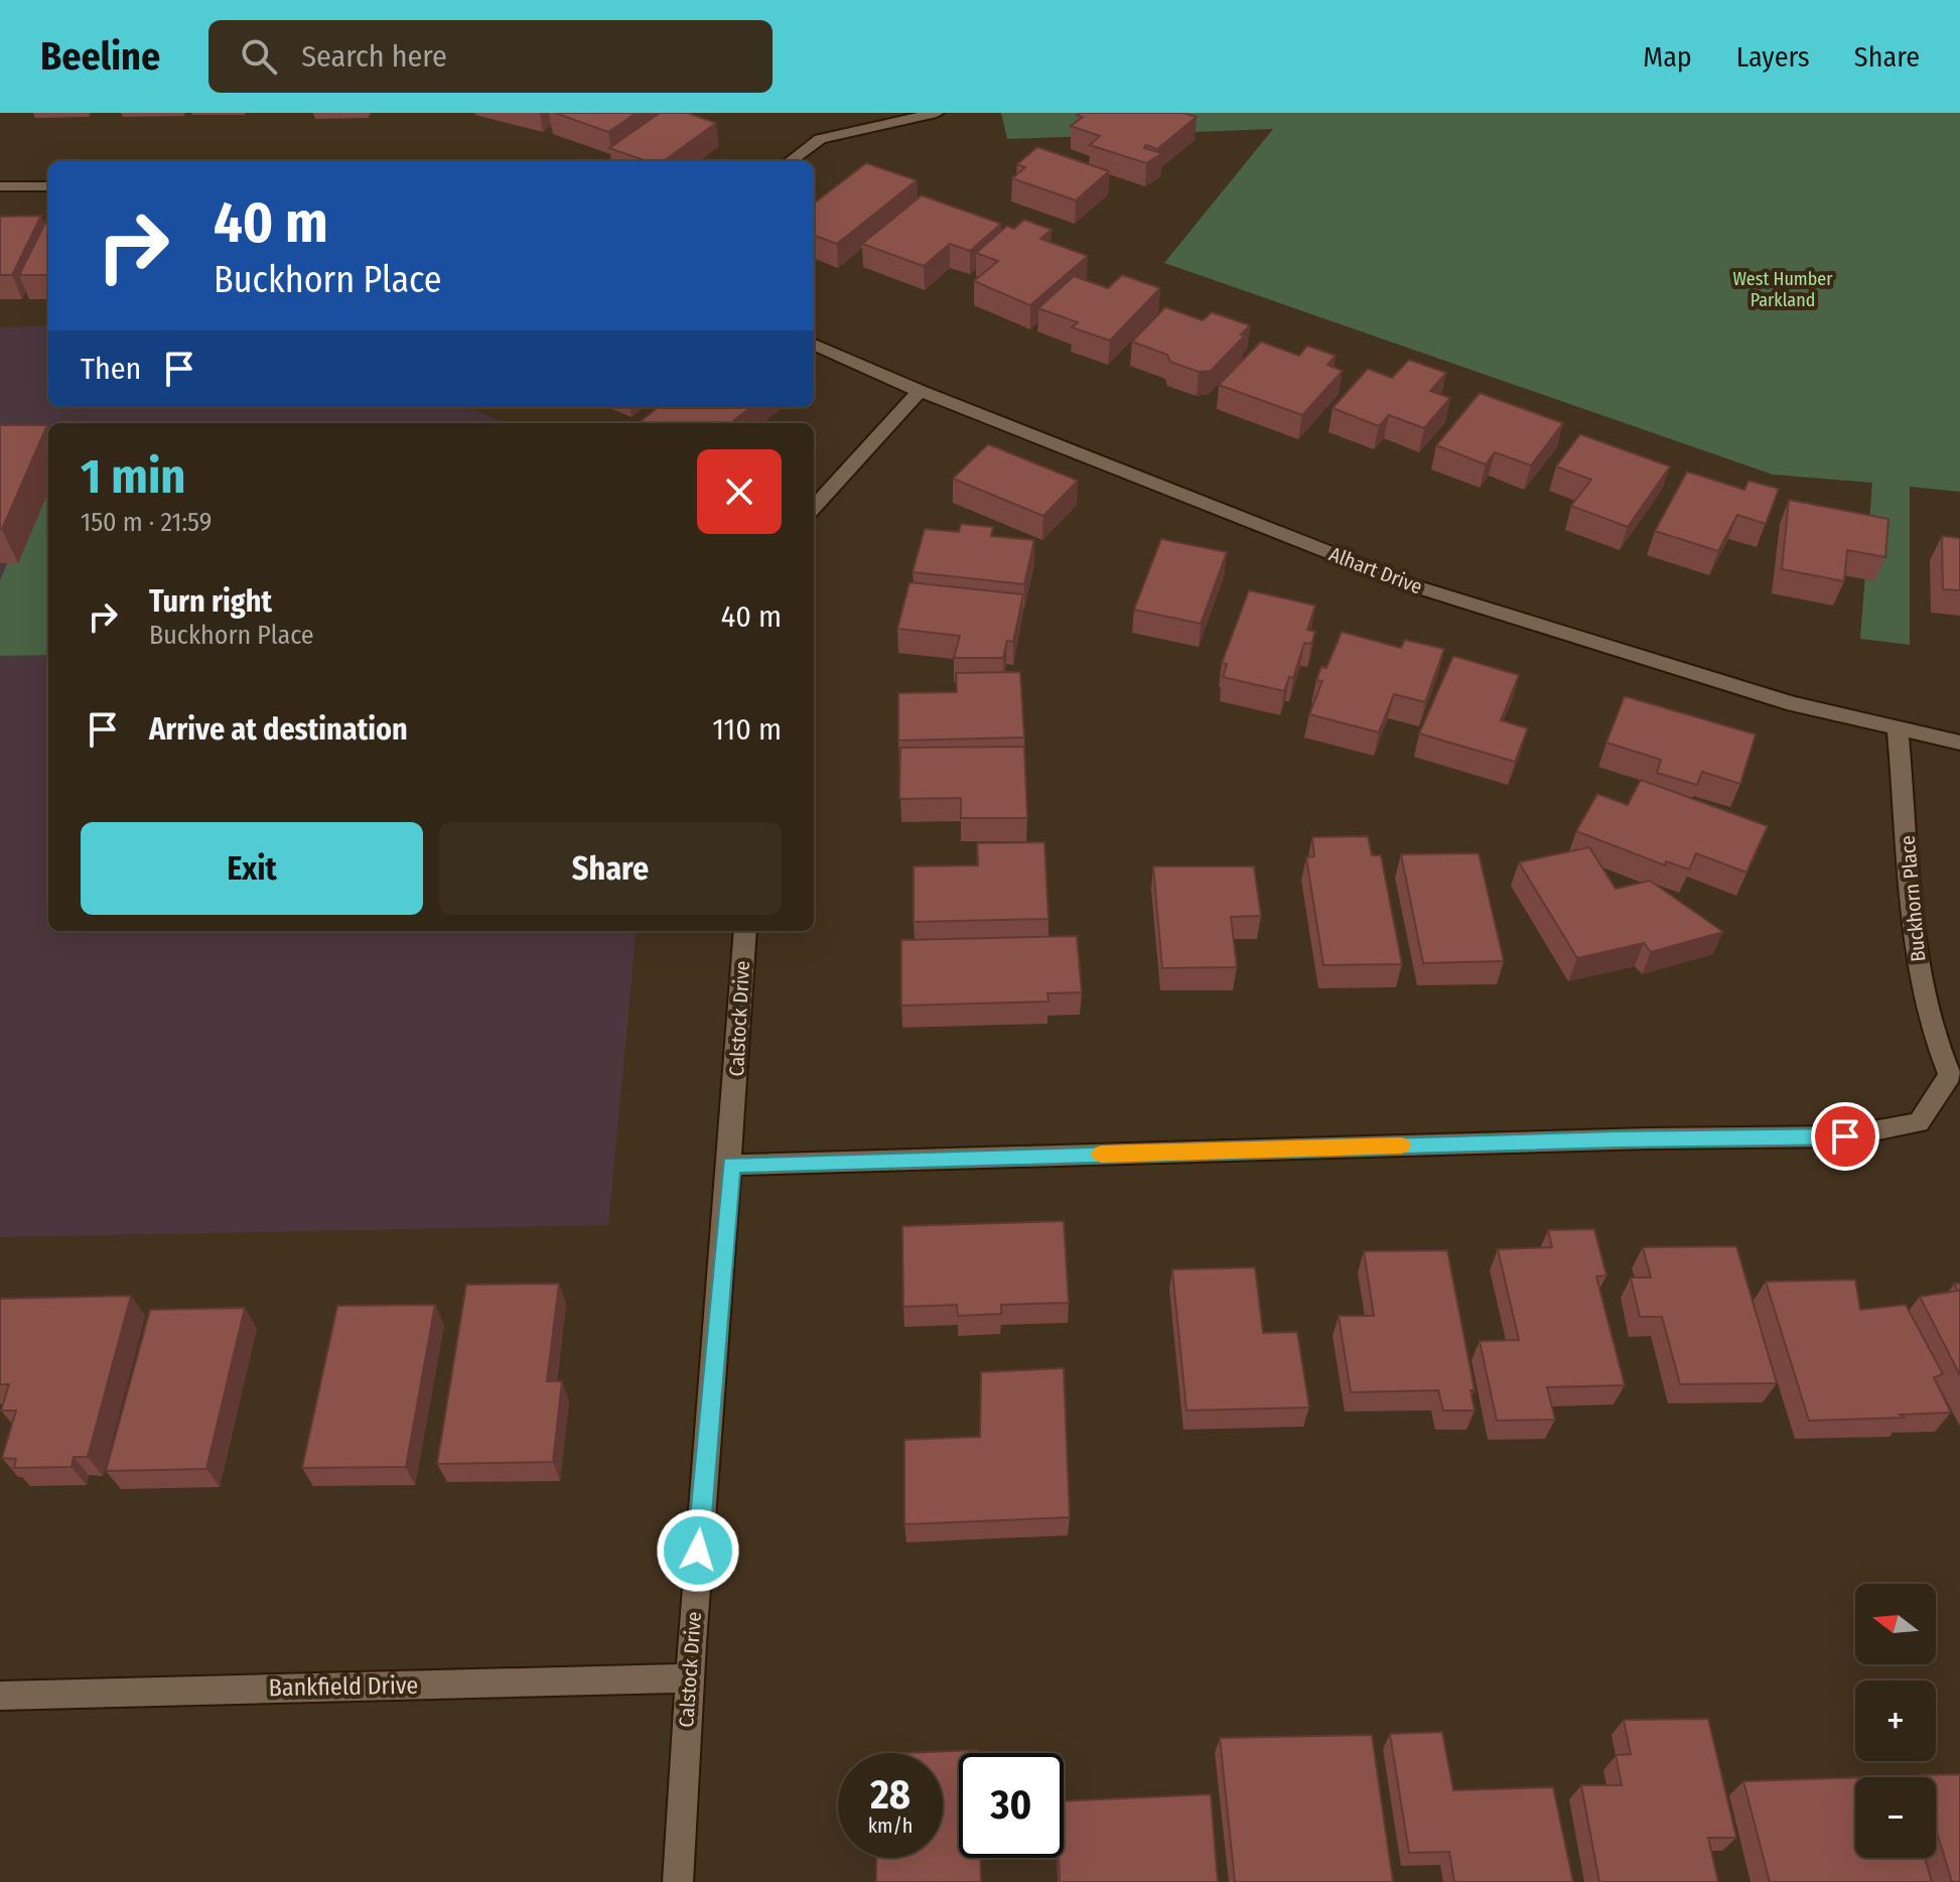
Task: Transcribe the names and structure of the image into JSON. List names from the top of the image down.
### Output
{
  "streets": {
    "street": [
      "Alhart Drive",
      "Buckhorn Place",
      "Calstock Drive",
      "Bankfield Drive"
    ]
  },
  "crossings": [
    ["Alhart Drive", "Buckhorn Place"],
    ["Buckhorn Place", "Calstock Drive"],
    ["Calstock Drive", "Bankfield Drive"]
  ],
  "parks": ["West Humber Parkland"],
  "north": "left",
  "page": {
    "header": "Beeline",
    "search": "Search here",
    "nav": ["Map", "Layers", "Share"],
    "turn": ["40 m", "Buckhorn Place"],
    "then": "Then",
    "heading": ["1 min", "150 m · 21:59"],
    "list": [
      {
        "name": "Turn right",
        "note": "Buckhorn Place",
        "value": "40 m"
      },
      {
        "name": "Arrive at destination",
        "value": "110 m"
      }
    ],
    "buttons": ["Exit", "Share"],
    "map_buttons": ["+", "−"],
    "speed": "28 km/h",
    "limit": "30"
  }
}
